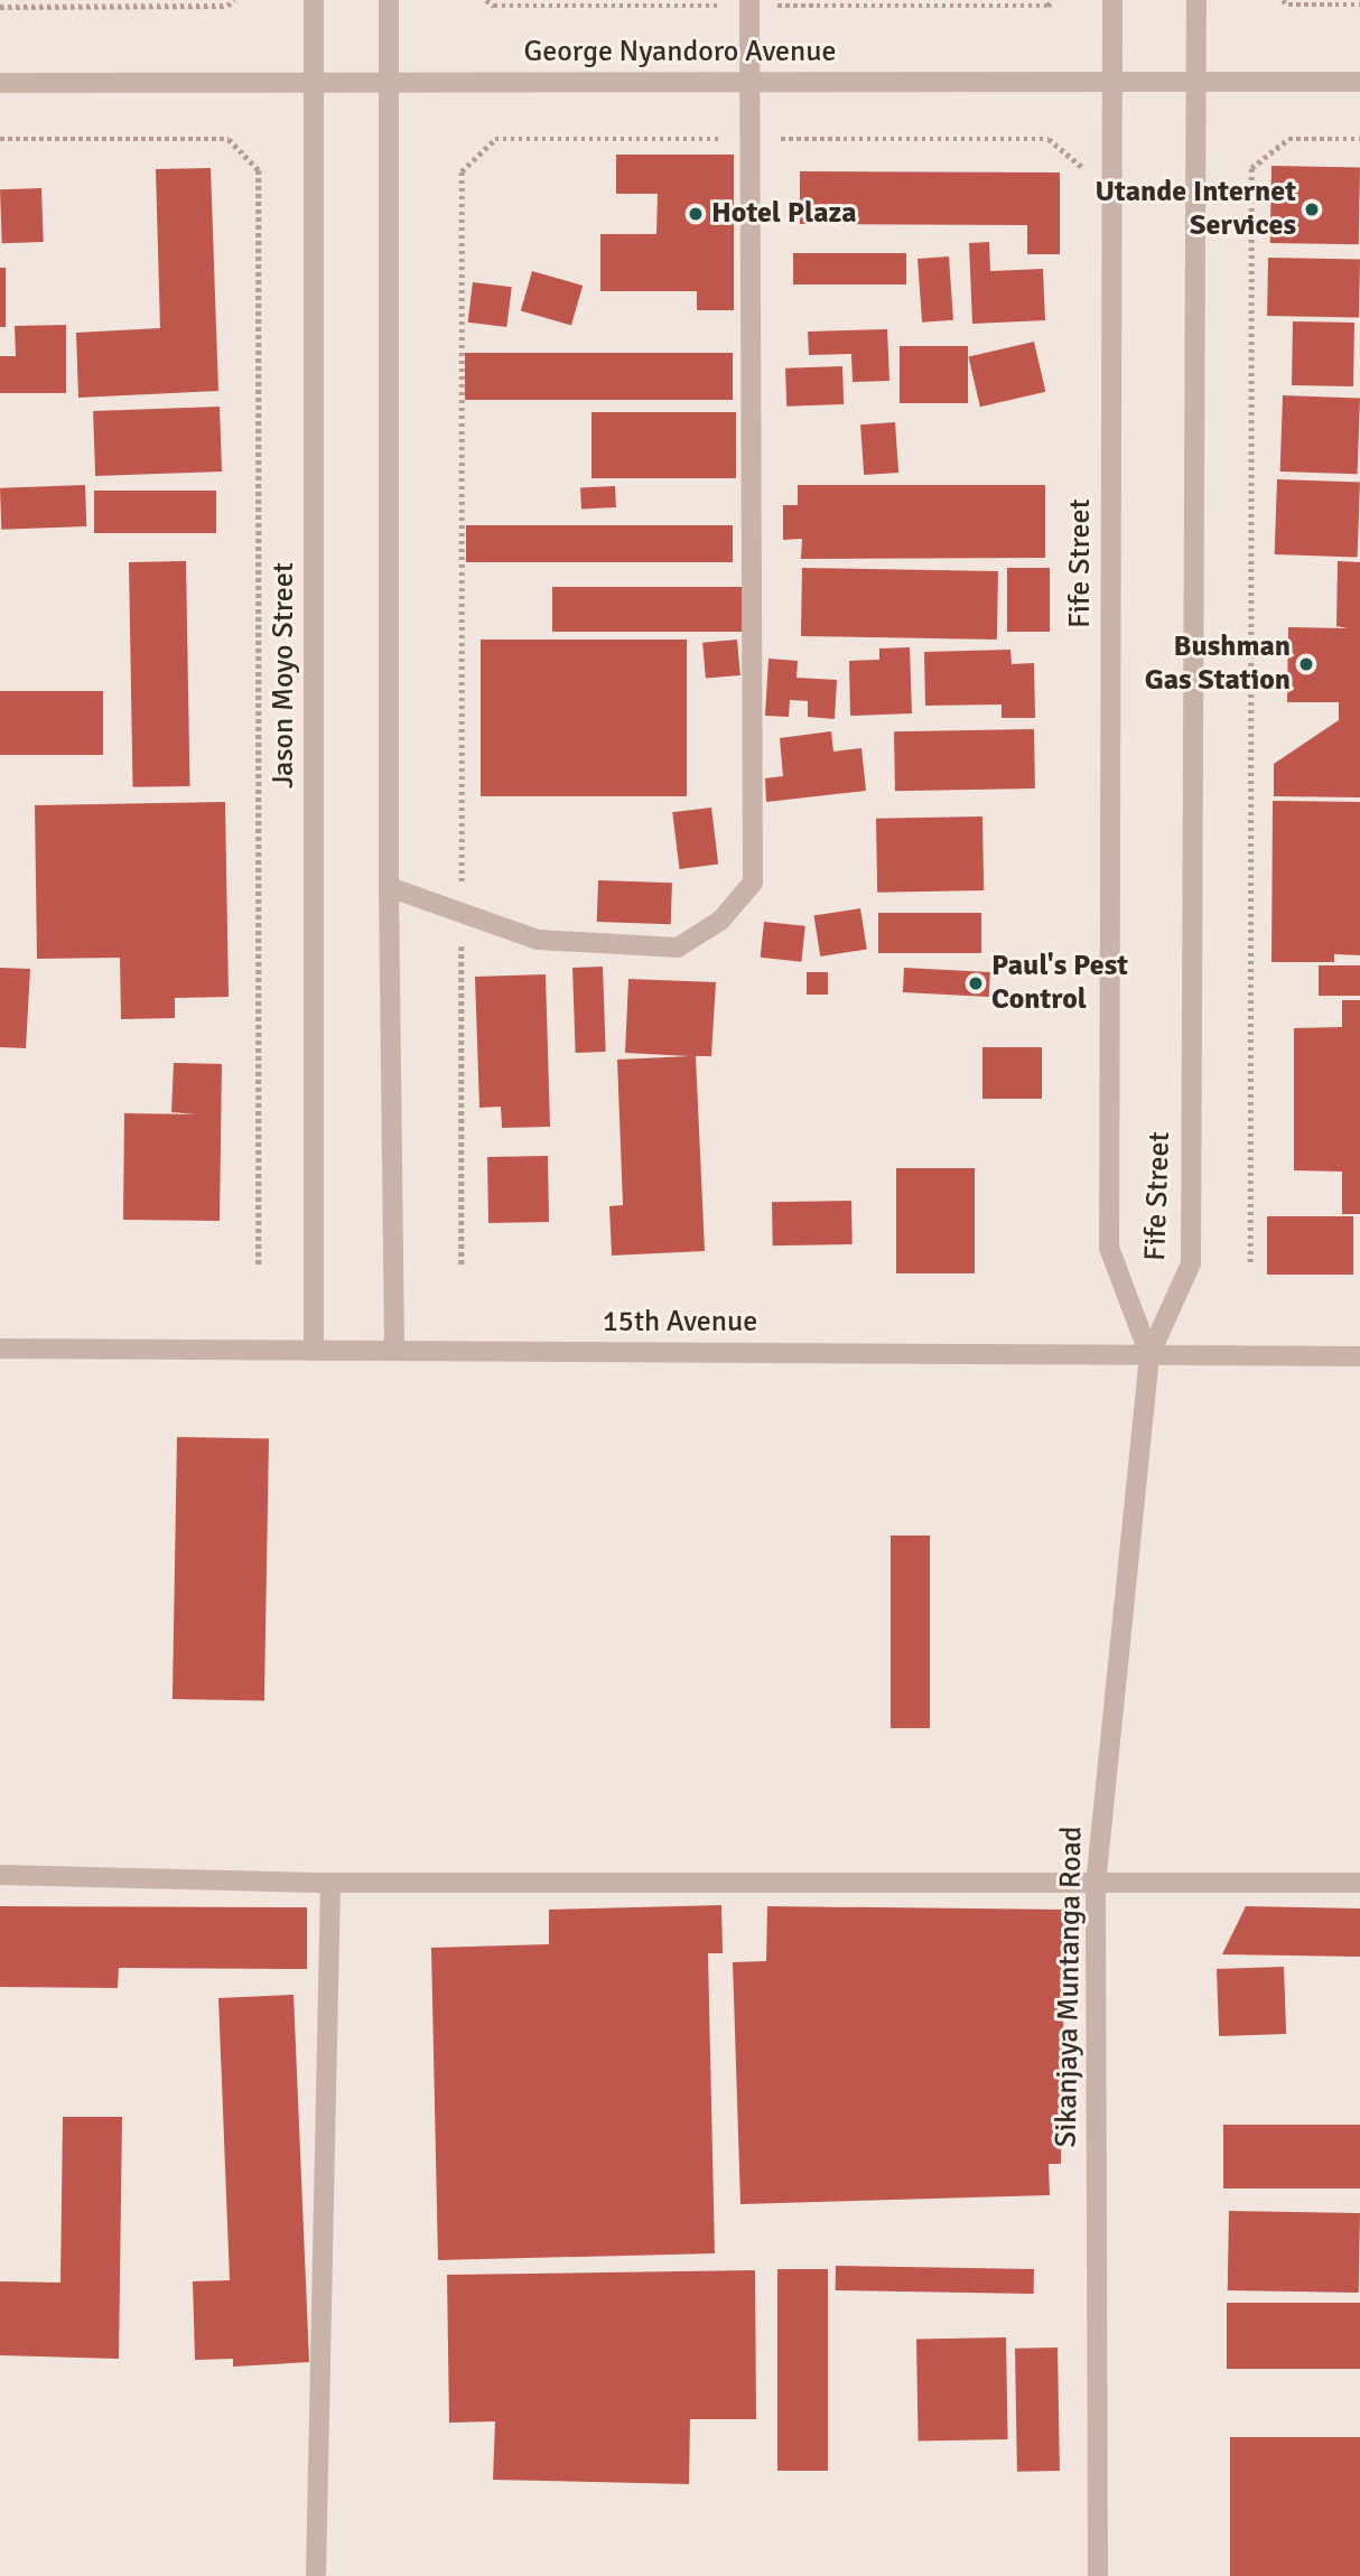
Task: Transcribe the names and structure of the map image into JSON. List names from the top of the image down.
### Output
{
  "streets": {
    "street": [
      "George Nyandoro Avenue",
      "Fife Street",
      "Jason Moyo Street",
      "15th Avenue",
      "Sikanjaya Muntanga Road"
    ]
  },
  "crossings": [
    ["George Nyandoro Avenue", "Fife Street"],
    ["George Nyandoro Avenue", "Jason Moyo Street"],
    ["Fife Street", "15th Avenue"],
    ["Fife Street", "Sikanjaya Muntanga Road"],
    ["Jason Moyo Street", "15th Avenue"],
    ["15th Avenue", "Sikanjaya Muntanga Road"]
  ],
  "places": [
    "Utande Internet Services",
    "Hotel Plaza",
    "Bushman Gas Station",
    "Paul's Pest Control"
  ]
}
